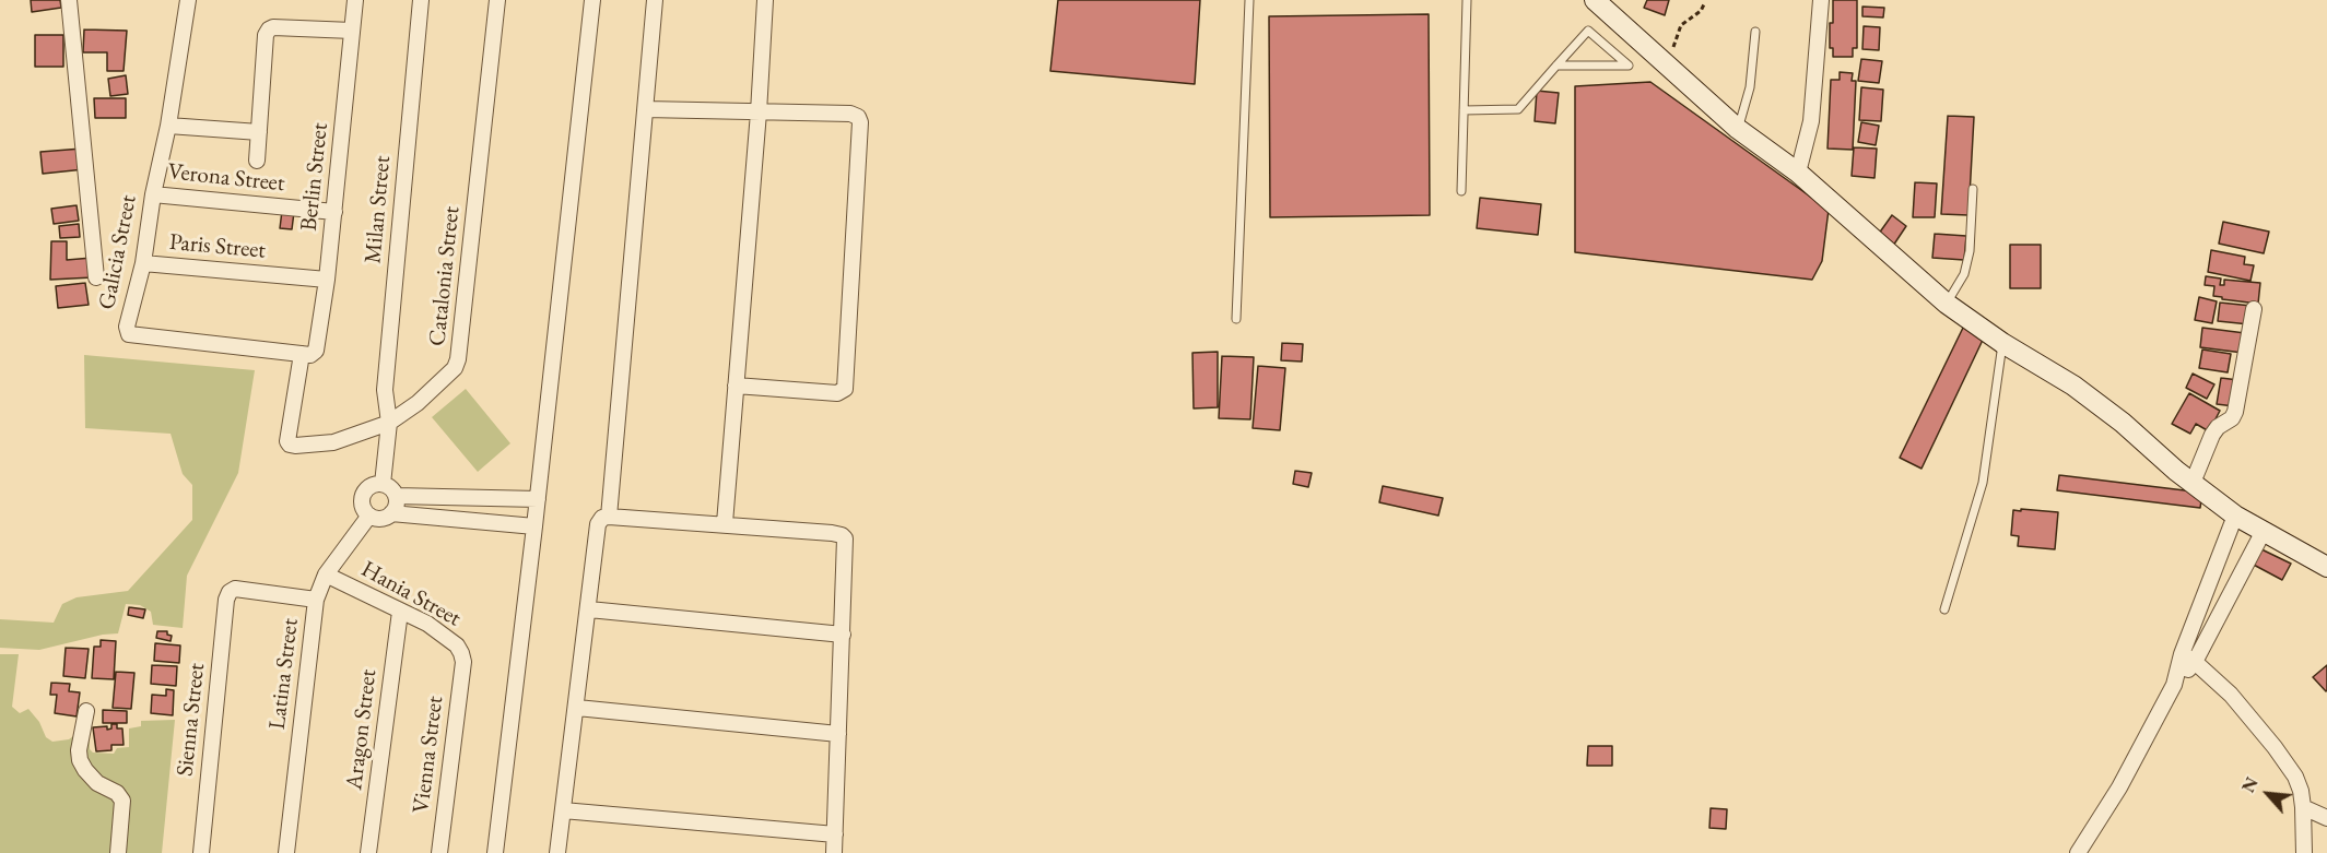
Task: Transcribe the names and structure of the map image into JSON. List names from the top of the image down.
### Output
{
  "streets": {
    "street": [
      "Berlin Street",
      "Verona Street",
      "Milan Street",
      "Paris Street",
      "Galicia Street",
      "Catalonia Street",
      "Hania Street",
      "Latina Street",
      "Sienna Street",
      "Aragon Street",
      "Vienna Street"
    ]
  },
  "crossings": [
    ["Berlin Street", "Verona Street"],
    ["Berlin Street", "Paris Street"],
    ["Berlin Street", "Galicia Street"],
    ["Berlin Street", "Catalonia Street"],
    ["Verona Street", "Galicia Street"],
    ["Milan Street", "Catalonia Street"],
    ["Milan Street", "Latina Street"],
    ["Paris Street", "Galicia Street"],
    ["Hania Street", "Latina Street"],
    ["Hania Street", "Aragon Street"],
    ["Hania Street", "Vienna Street"],
    ["Latina Street", "Sienna Street"]
  ],
  "north": "top left"
}
